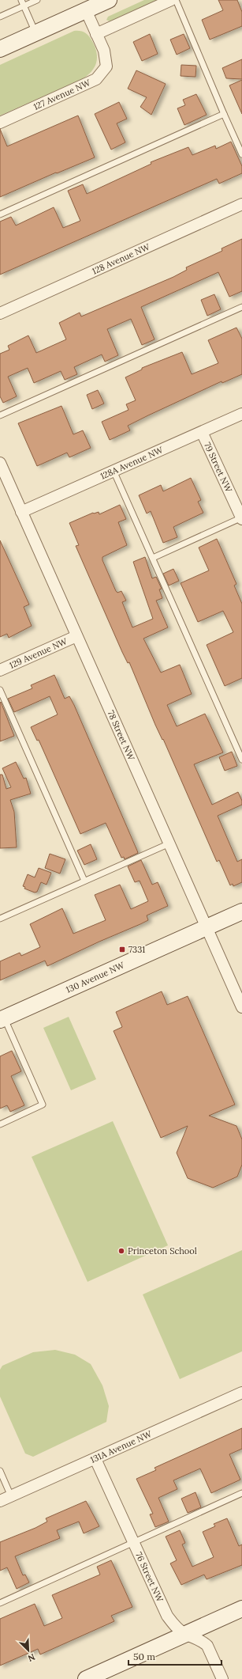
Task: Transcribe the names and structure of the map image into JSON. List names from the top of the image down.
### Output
{
  "streets": {
    "street": [
      "127 Avenue NW",
      "128 Avenue NW",
      "128A Avenue NW",
      "79 Street NW",
      "129 Avenue NW",
      "78 Street NW",
      "130 Avenue NW",
      "131A Avenue NW",
      "76 Street NW"
    ]
  },
  "crossings": [
    ["128A Avenue NW", "79 Street NW"],
    ["128A Avenue NW", "78 Street NW"],
    ["129 Avenue NW", "78 Street NW"],
    ["78 Street NW", "130 Avenue NW"],
    ["131A Avenue NW", "76 Street NW"]
  ],
  "places": {
    "transit": ["7331"],
    "other": ["Princeton School"]
  },
  "scale_bar": "50 m",
  "north": "bottom right"
}
